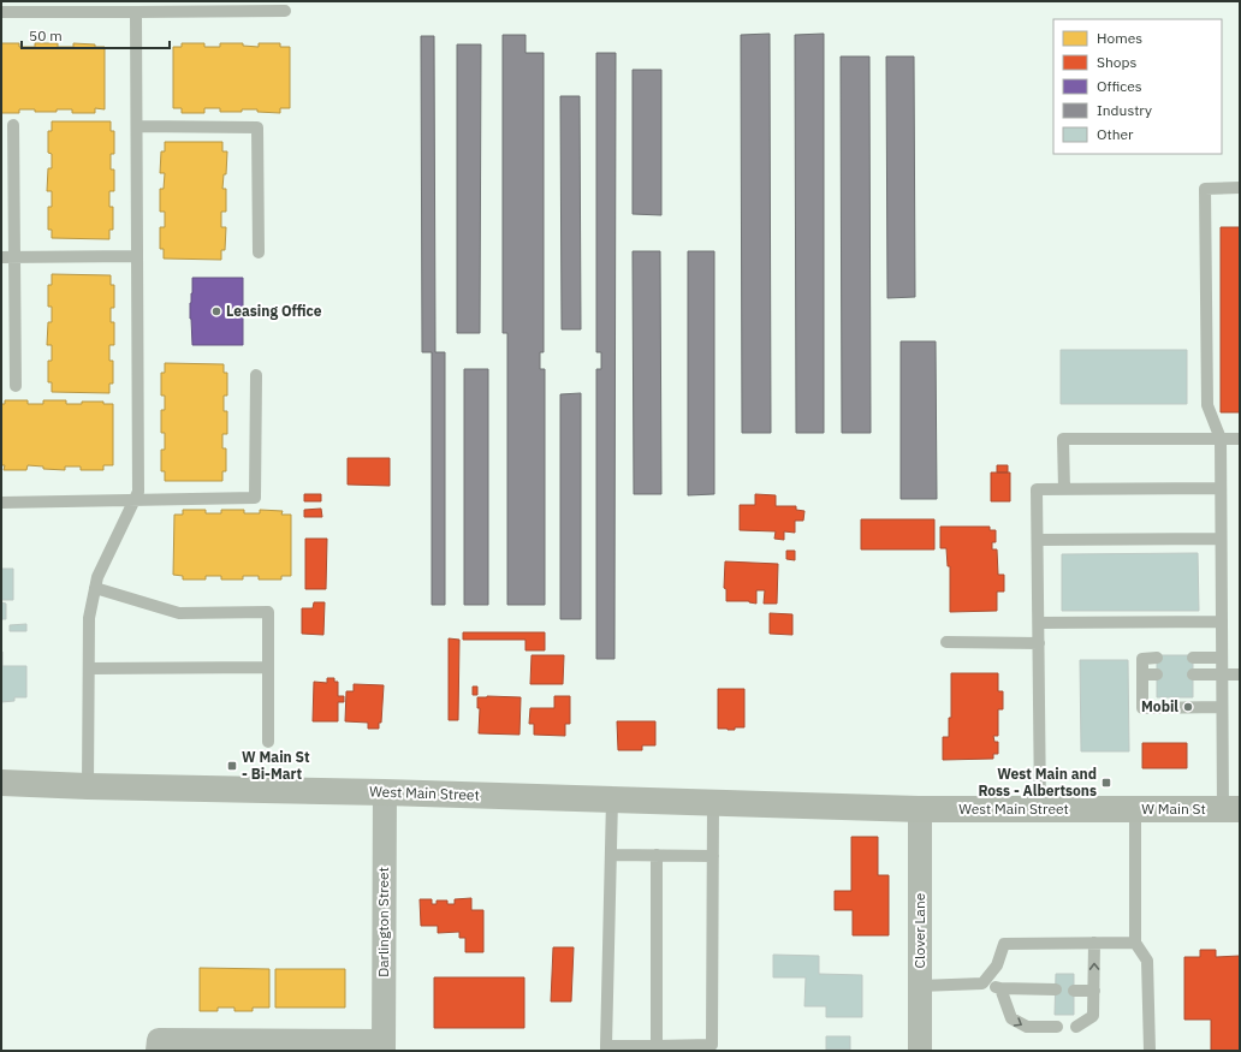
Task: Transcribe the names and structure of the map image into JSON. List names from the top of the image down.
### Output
{
  "streets": {
    "main road": ["West Main Street", "W Main St"],
    "street": ["Darlington Street", "Clover Lane"]
  },
  "crossings": [
    ["West Main Street", "W Main St"],
    ["West Main Street", "Darlington Street"],
    ["West Main Street", "Clover Lane"]
  ],
  "places": {
    "other": ["Leasing Office", "Mobil"],
    "transit": ["W Main St - Bi-Mart", "West Main and Ross - Albertsons"]
  },
  "legend": [
    "Homes",
    "Shops",
    "Offices",
    "Industry",
    "Other"
  ],
  "scale_bar": "50 m"
}
